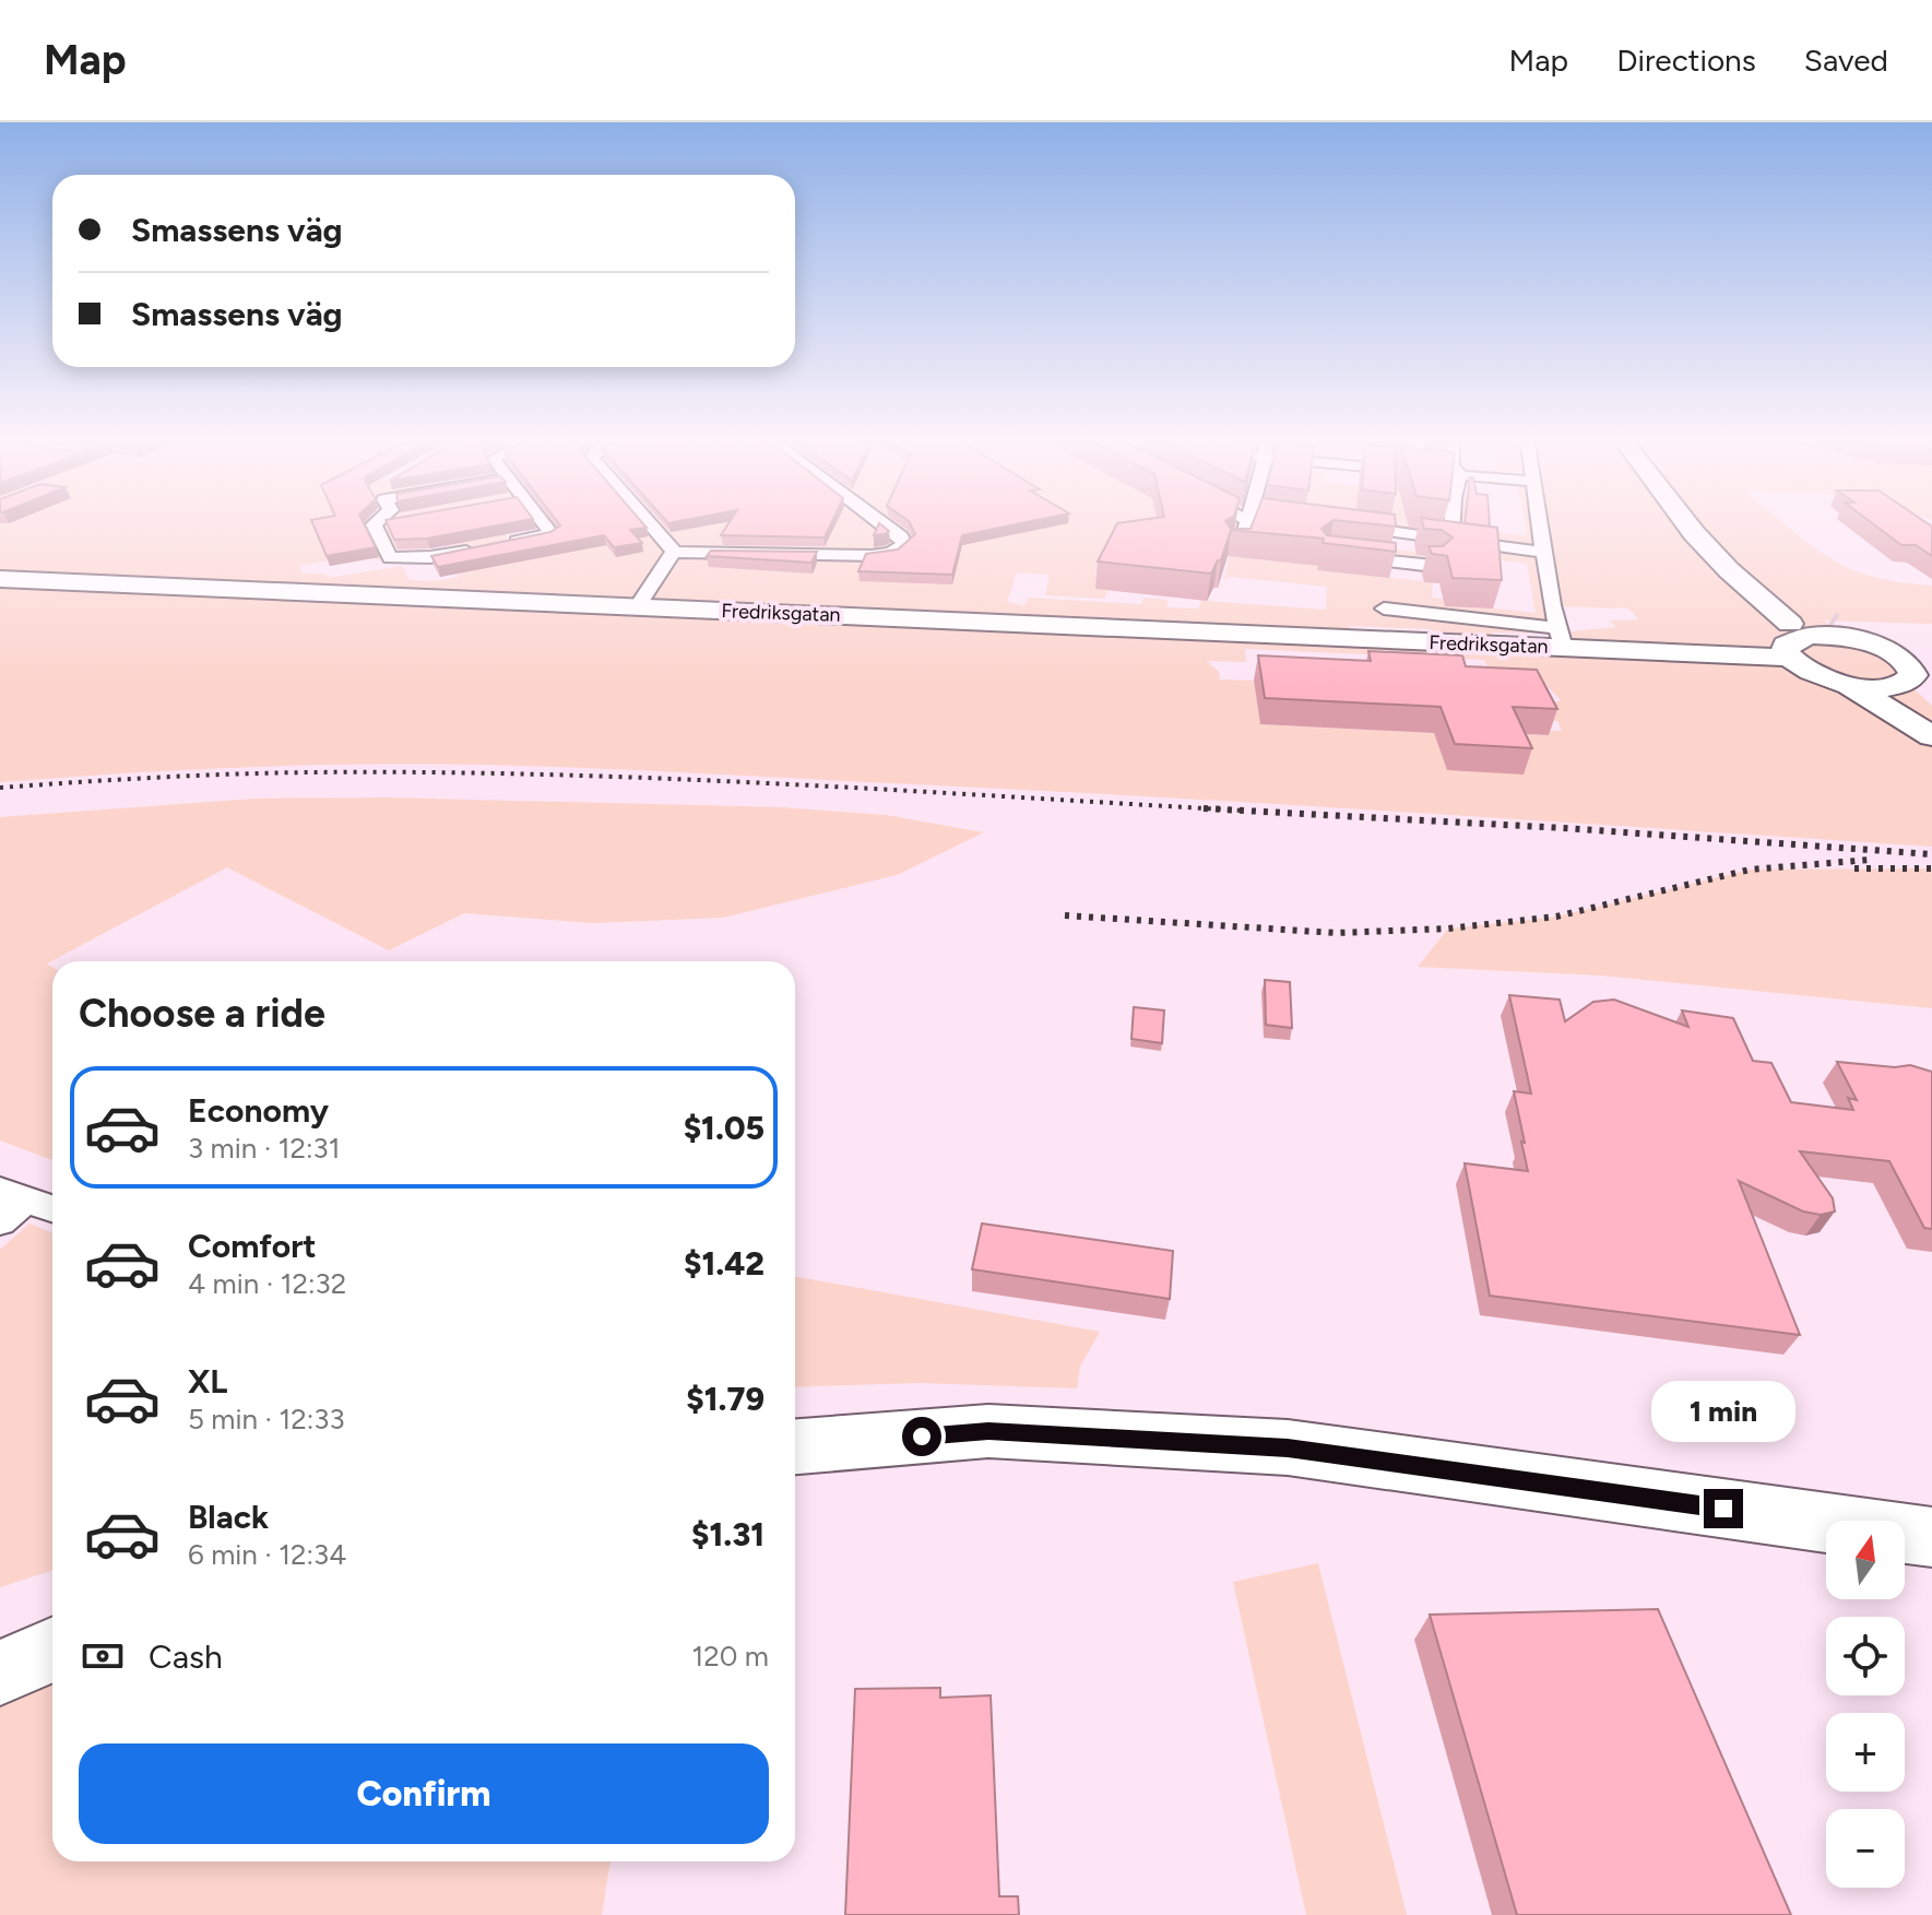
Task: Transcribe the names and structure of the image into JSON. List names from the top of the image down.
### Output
{
  "streets": {
    "street": ["Fredriksgatan"]
  },
  "north": "top",
  "page": {
    "header": "Map",
    "nav": ["Map", "Directions", "Saved"],
    "banner": ["Smassens väg", "Smassens väg"],
    "heading": "Choose a ride",
    "list": [
      {
        "name": "Economy",
        "note": "3 min · 12:31",
        "value": "$1.05"
      },
      {
        "name": "Comfort",
        "note": "4 min · 12:32",
        "value": "$1.42"
      },
      {
        "name": "XL",
        "note": "5 min · 12:33",
        "value": "$1.79"
      },
      {
        "name": "Black",
        "note": "6 min · 12:34",
        "value": "$1.31"
      }
    ],
    "bubble": "1 min",
    "map_buttons": ["+", "−"],
    "pay": ["Cash", "120 m"],
    "buttons": "Confirm"
  }
}
